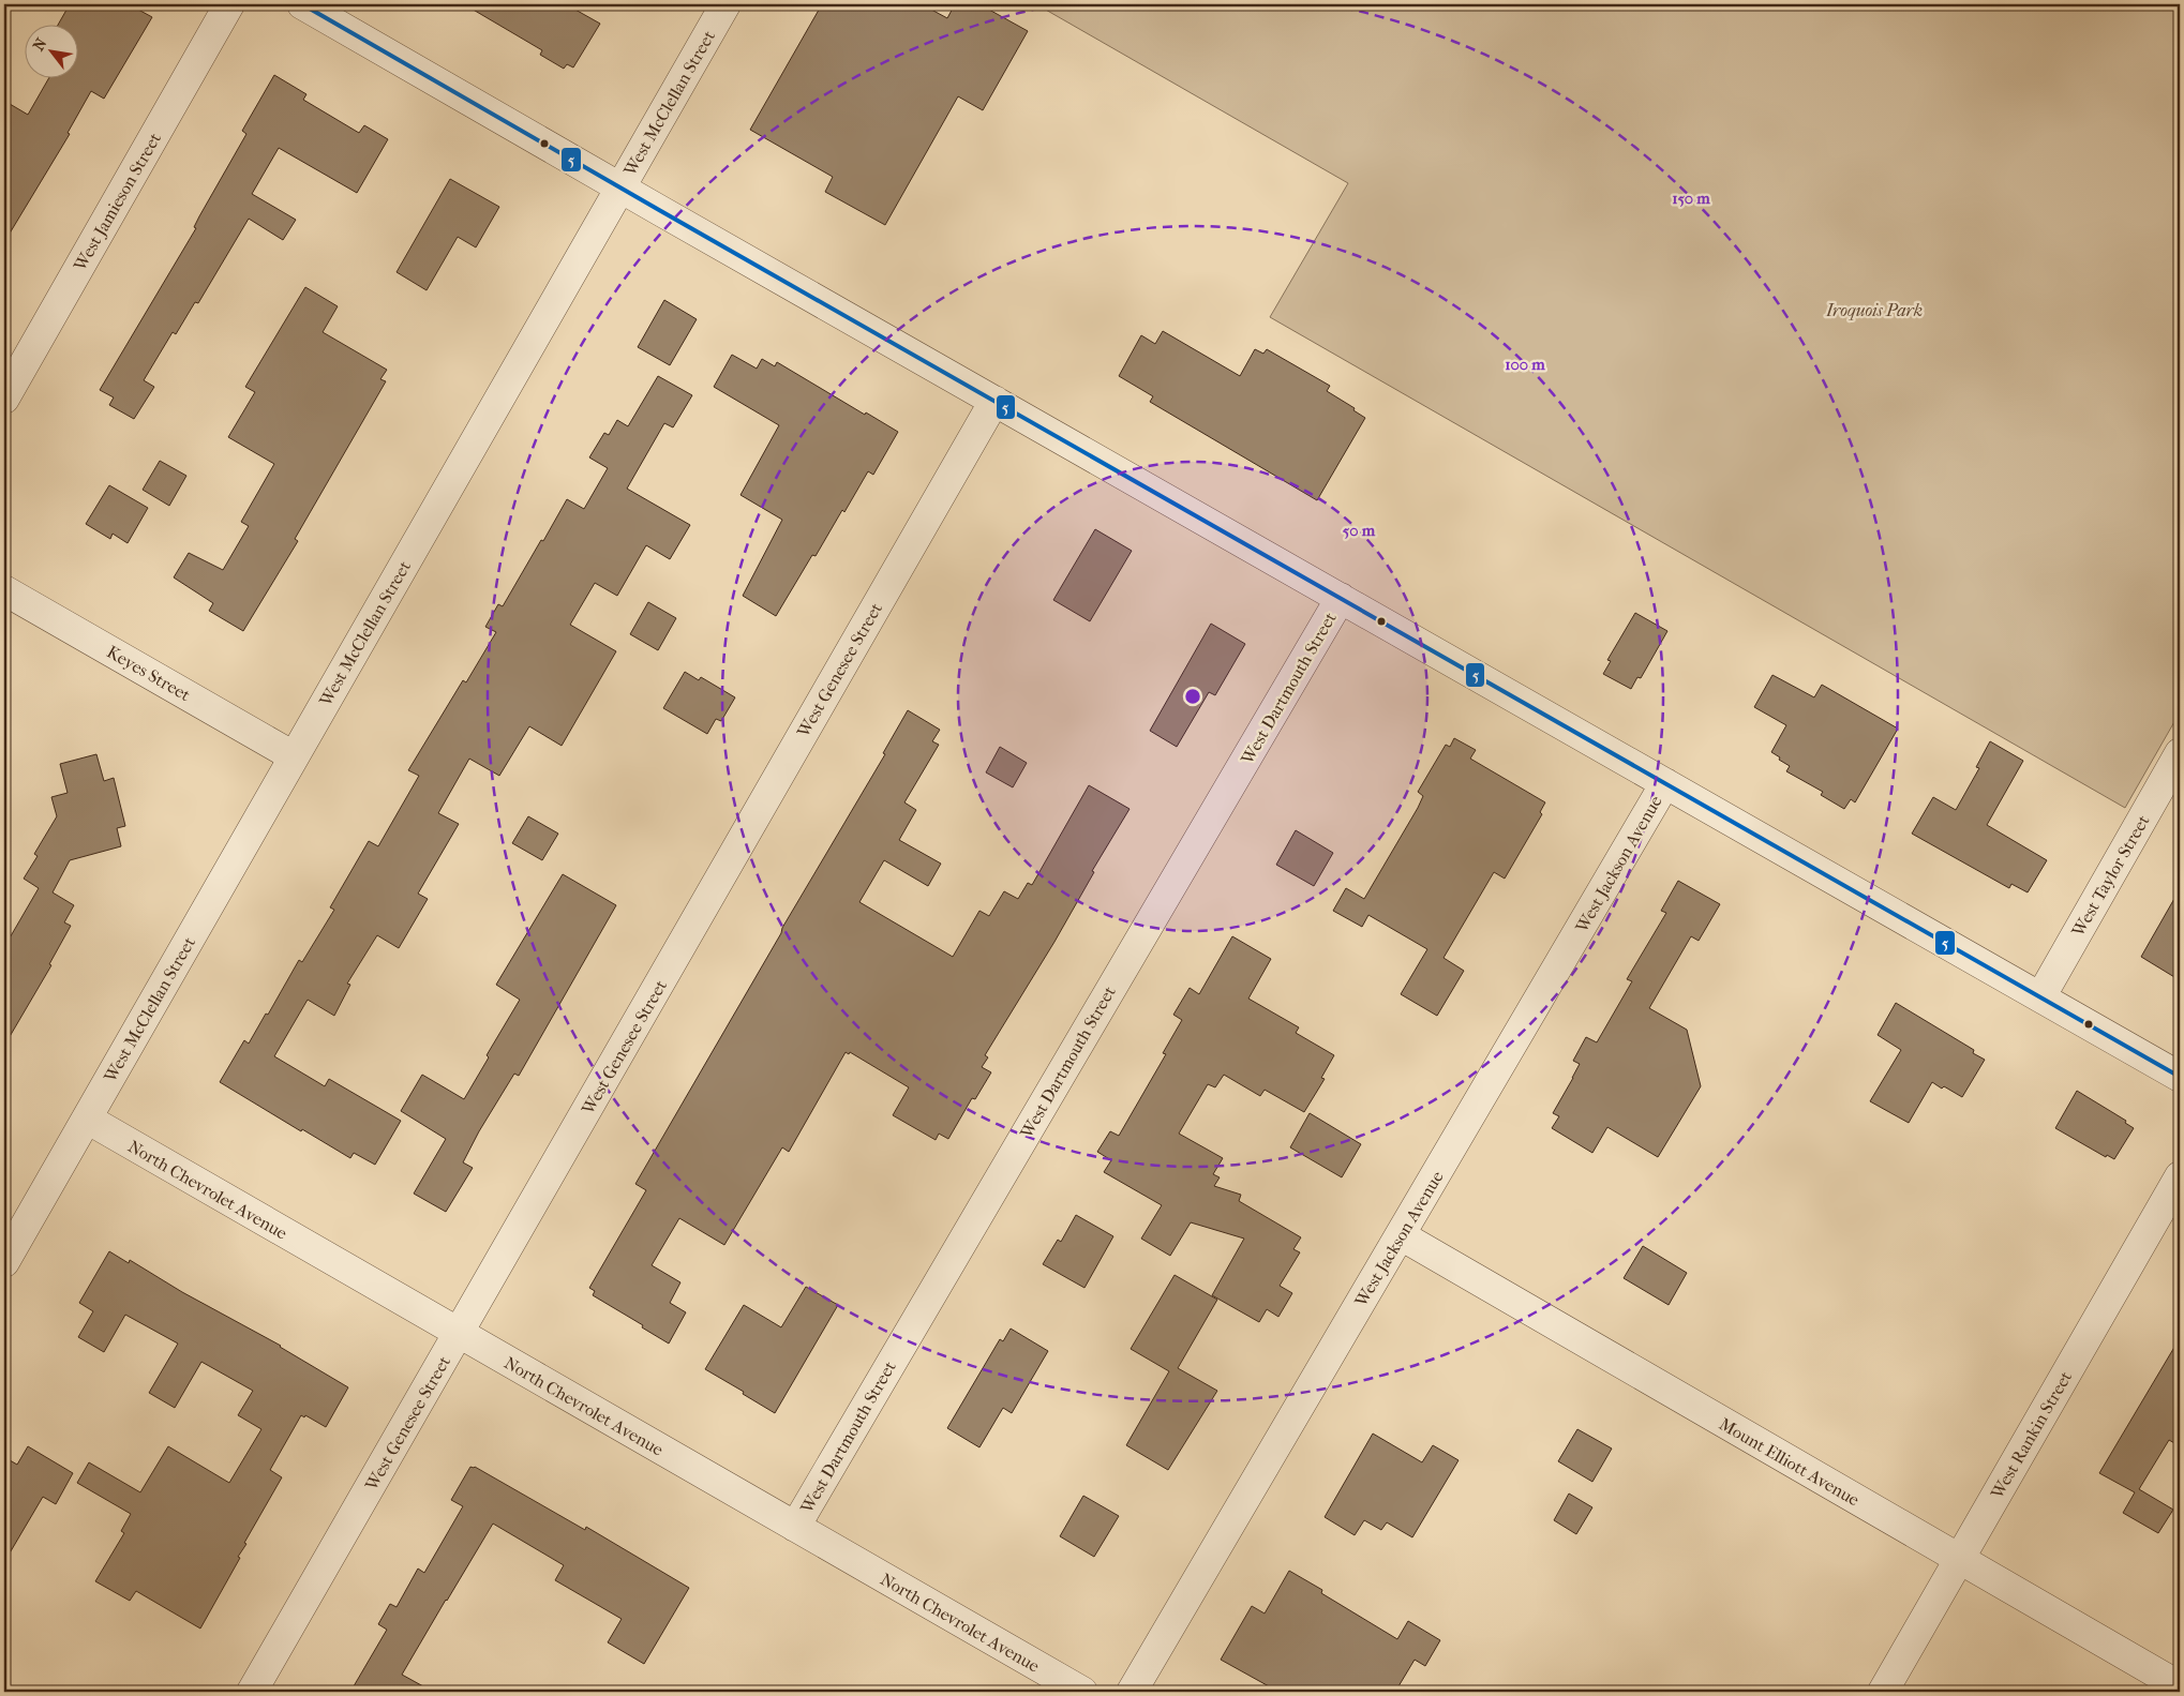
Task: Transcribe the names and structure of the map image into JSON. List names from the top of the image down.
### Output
{
  "streets": {
    "street": [
      "West McClellan Street",
      "West Jamieson Street",
      "West Genesee Street",
      "Keyes Street",
      "West Dartmouth Street",
      "West Jackson Avenue",
      "West Taylor Street",
      "North Chevrolet Avenue",
      "West Rankin Street",
      "Mount Elliott Avenue"
    ]
  },
  "crossings": [
    ["West McClellan Street", "Keyes Street"],
    ["West McClellan Street", "North Chevrolet Avenue"],
    ["West Genesee Street", "North Chevrolet Avenue"],
    ["West Dartmouth Street", "North Chevrolet Avenue"],
    ["West Jackson Avenue", "Mount Elliott Avenue"],
    ["West Rankin Street", "Mount Elliott Avenue"]
  ],
  "parks": ["Iroquois Park"],
  "lines": ["transit line 5"],
  "north": "top left",
  "rings": ["150 m", "100 m", "50 m"]
}
